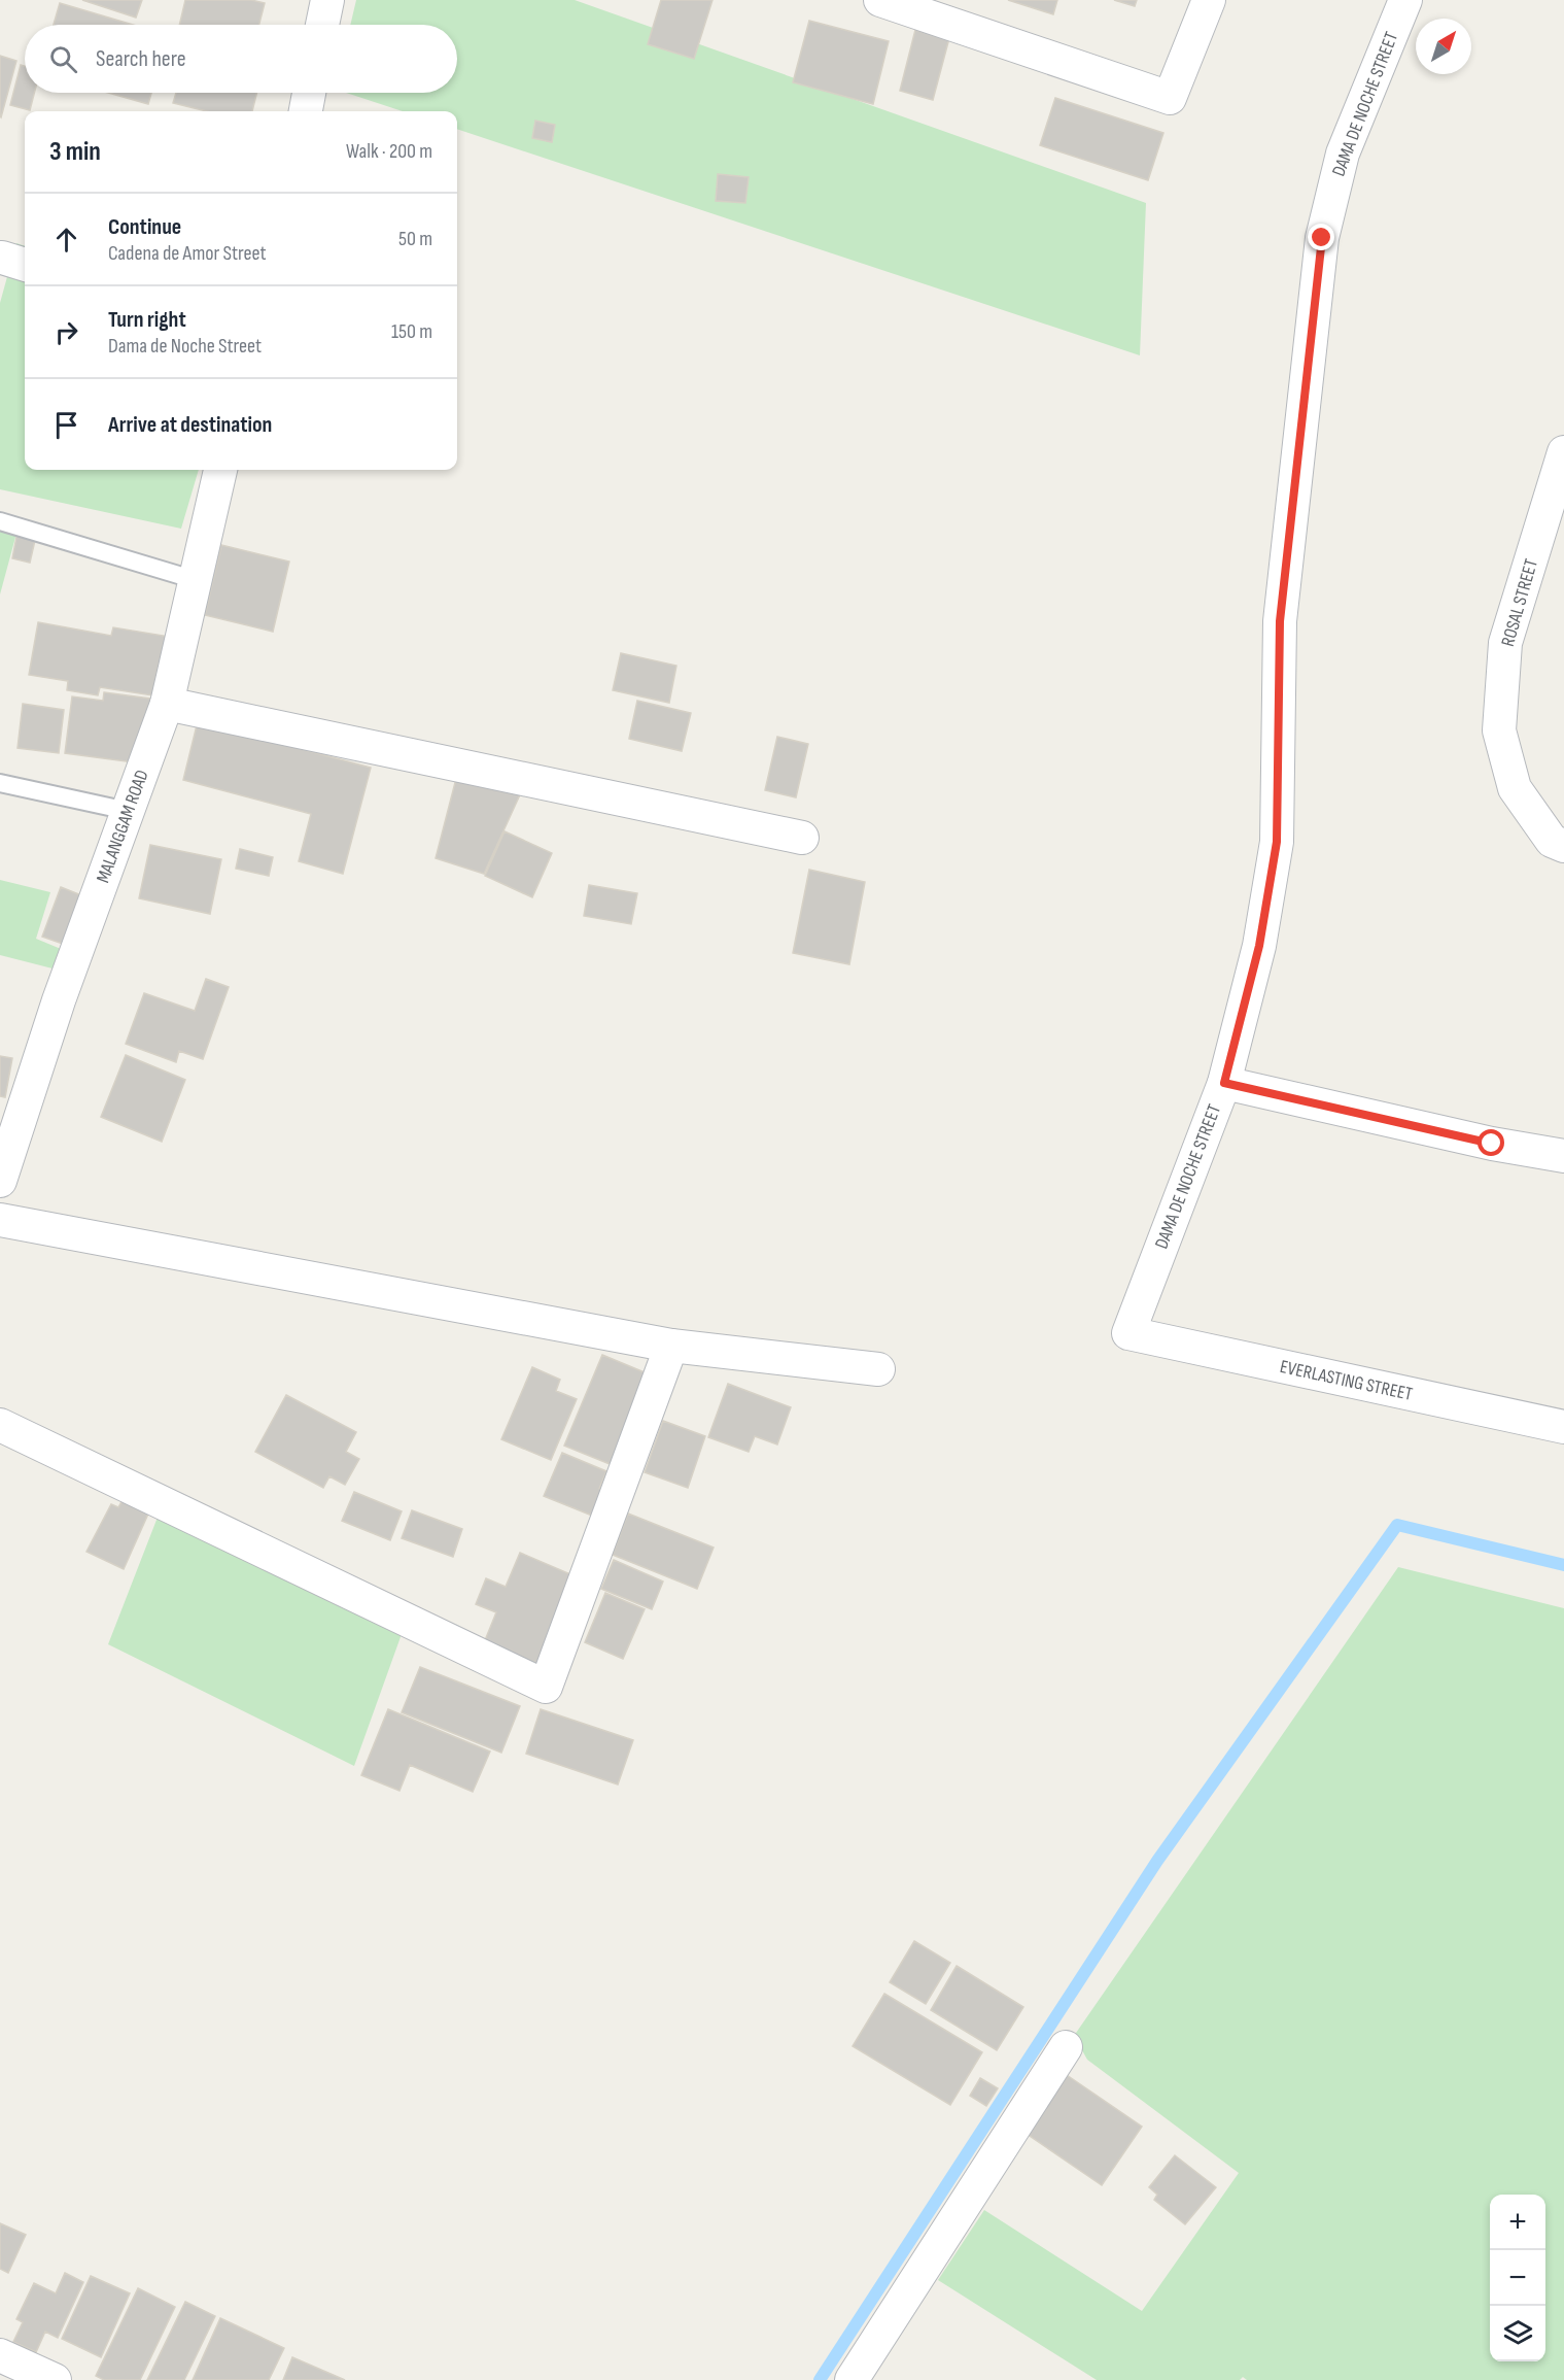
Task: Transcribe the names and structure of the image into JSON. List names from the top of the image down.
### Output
{
  "streets": {
    "street": [
      "DAMA DE NOCHE STREET",
      "ROSAL STREET",
      "MALANGGAM ROAD",
      "EVERLASTING STREET"
    ]
  },
  "crossings": [
    ["DAMA DE NOCHE STREET", "EVERLASTING STREET"]
  ],
  "north": "top right",
  "page": {
    "search": "Search here",
    "heading": ["3 min", "Walk · 200 m"],
    "list": [
      ["Continue", "Cadena de Amor Street", "50 m"],
      ["Turn right", "Dama de Noche Street", "150 m"],
      "Arrive at destination"
    ],
    "map_buttons": ["+", "−"]
  }
}
